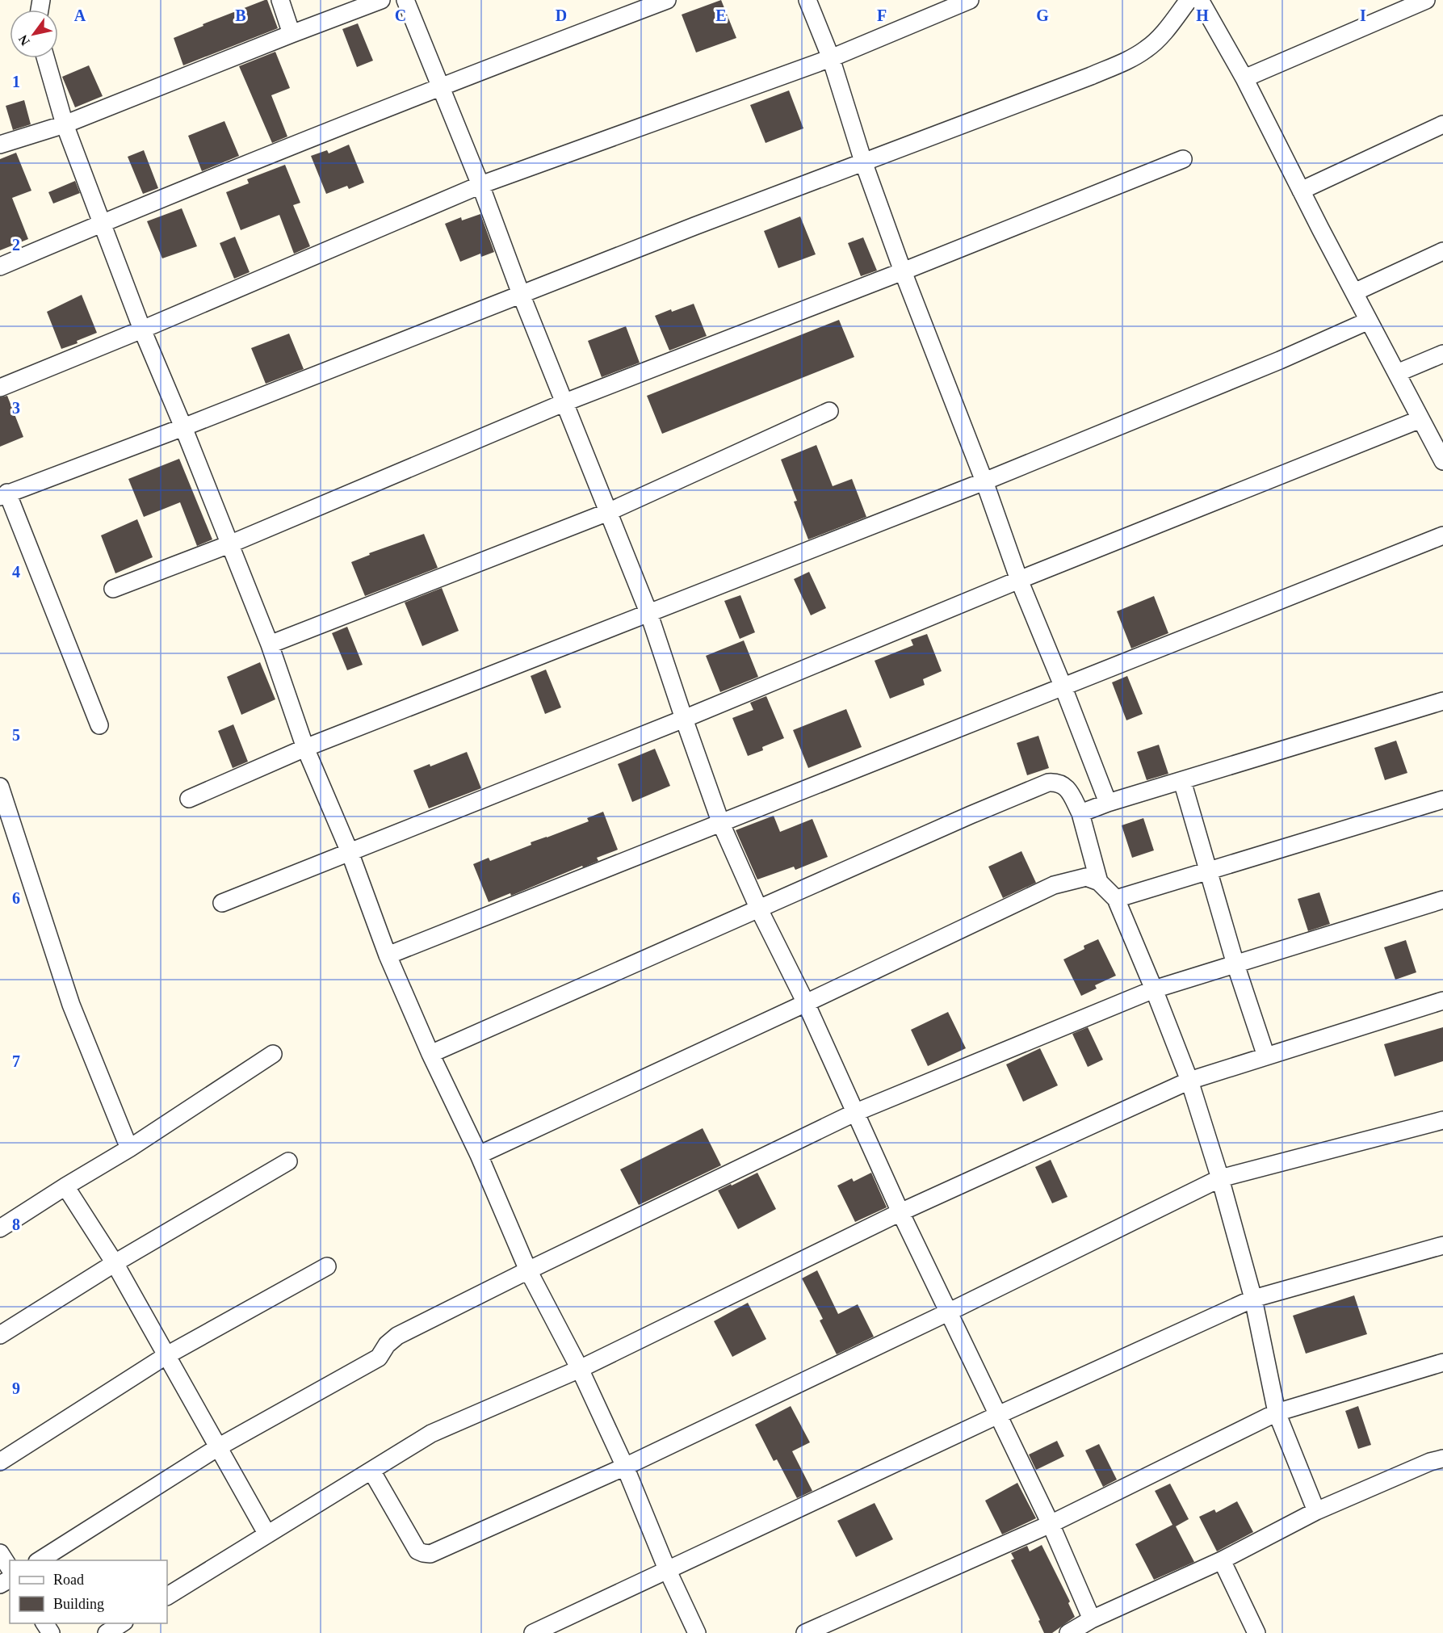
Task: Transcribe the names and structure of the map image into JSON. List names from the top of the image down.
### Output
{
  "legend": ["Road", "Building"],
  "north": "bottom left",
  "grid": {
    "columns": [
      "A",
      "B",
      "C",
      "D",
      "E",
      "F",
      "G",
      "H",
      "I"
    ],
    "rows": [
      "1",
      "2",
      "3",
      "4",
      "5",
      "6",
      "7",
      "8",
      "9"
    ]
  }
}
